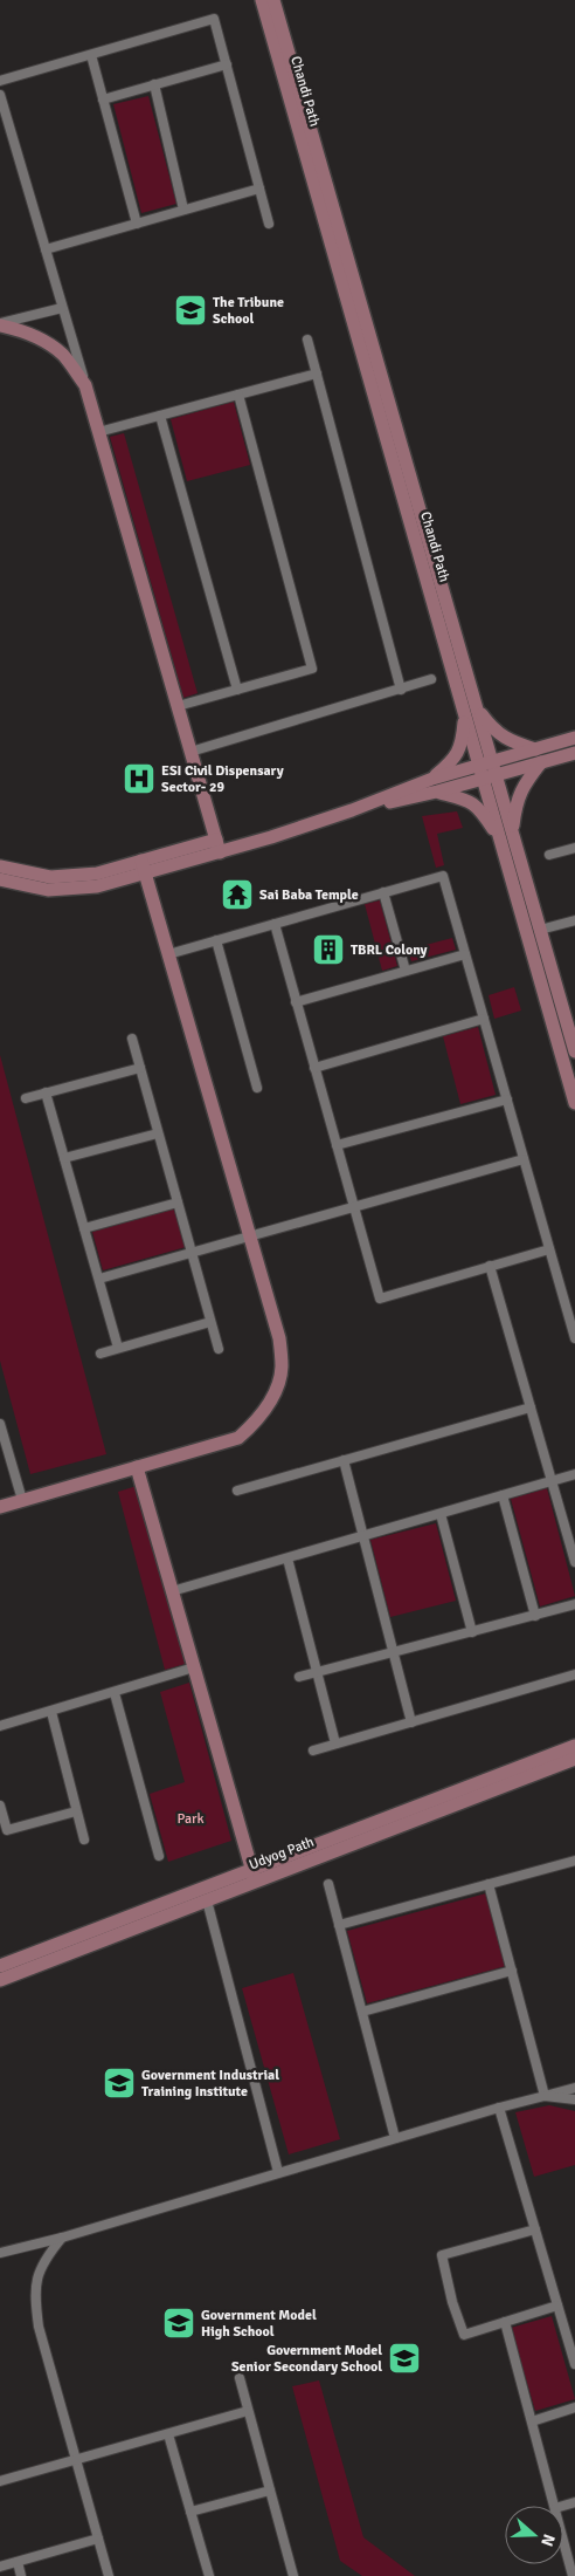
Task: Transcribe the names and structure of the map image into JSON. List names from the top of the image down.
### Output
{
  "streets": {
    "main road": ["Chandi Path", "Udyog Path"]
  },
  "parks": ["Park"],
  "places": {
    "school or university": [
      "The Tribune School",
      "Government Industrial Training Institute",
      "Government Model High School",
      "Government Model Senior Secondary School"
    ],
    "hospital": ["ESI Civil Dispensary Sector- 29"],
    "temple": ["Sai Baba Temple"],
    "building": ["TBRL Colony"]
  },
  "north": "right"
}
